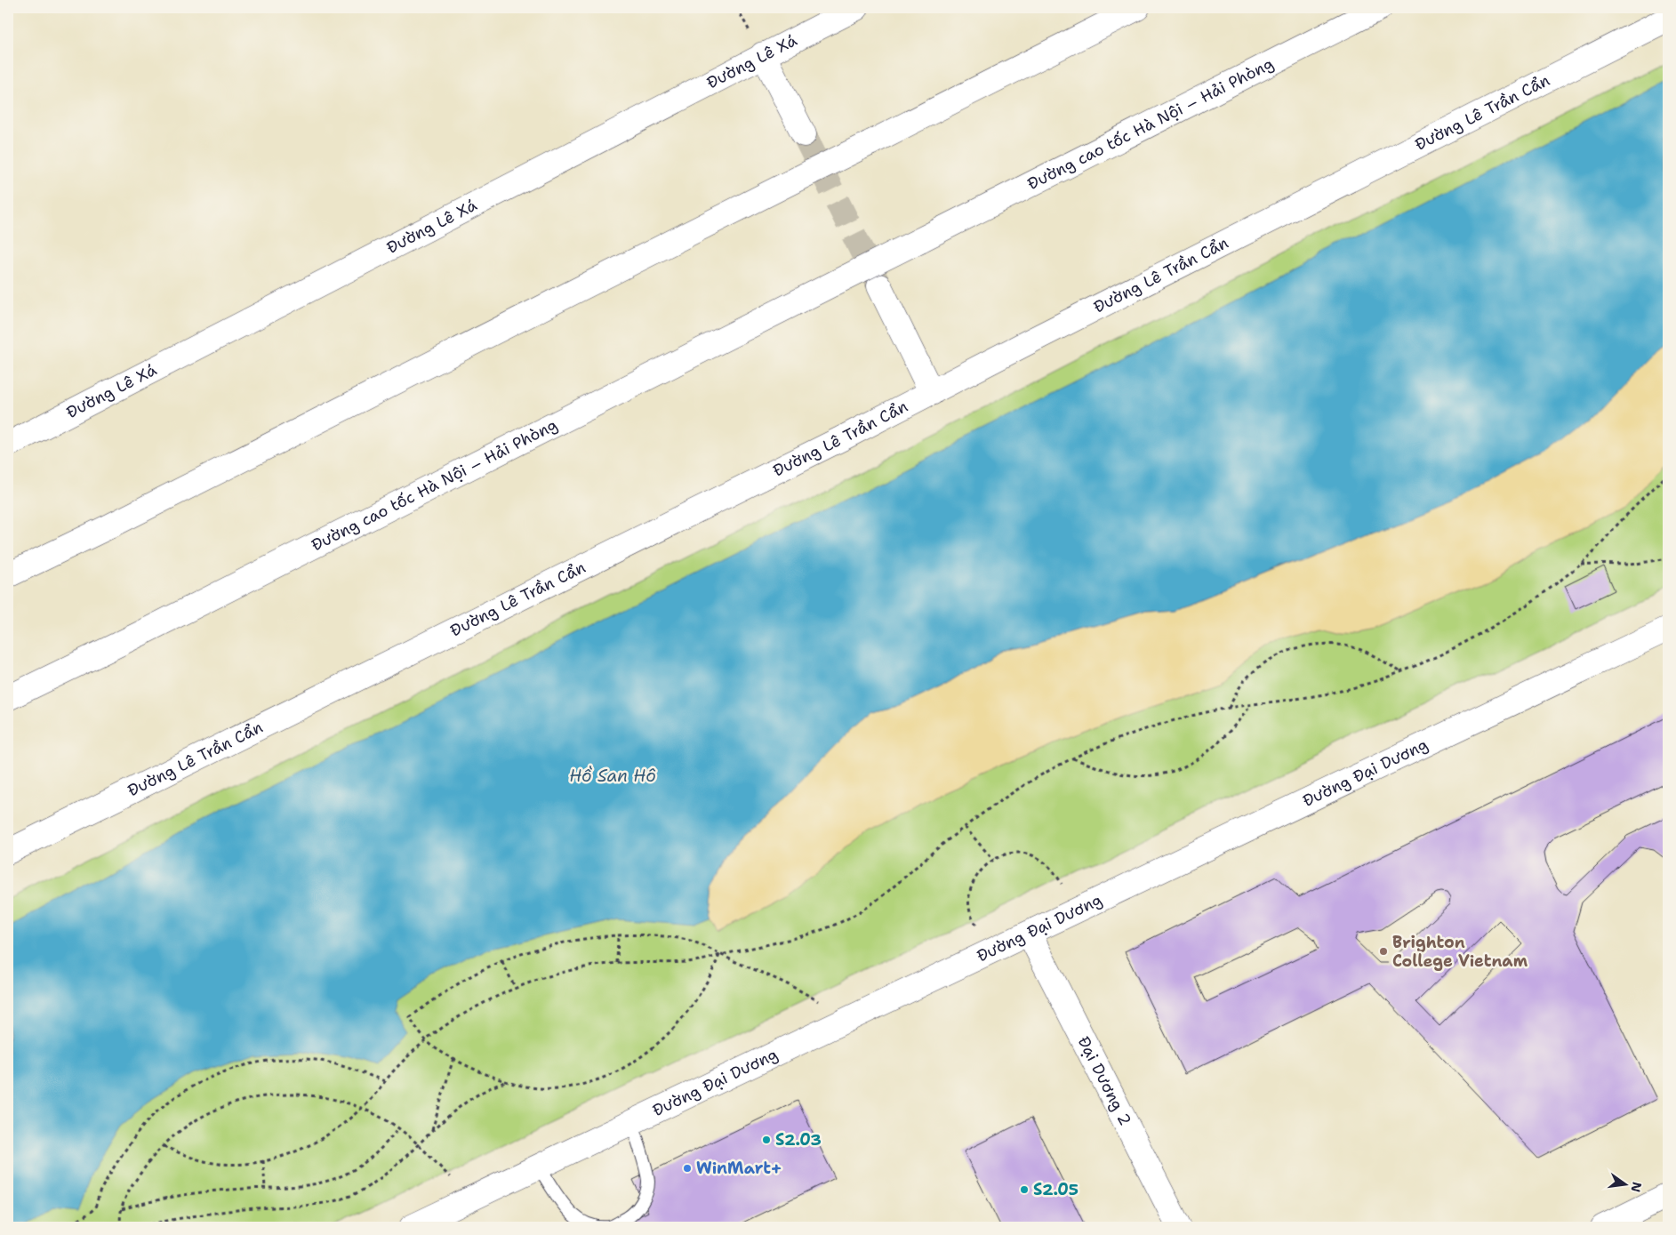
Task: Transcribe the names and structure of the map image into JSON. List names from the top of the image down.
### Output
{
  "streets": {
    "main road": [
      "Đường Lê Xá",
      "Đường Lê Trần Cẩn",
      "Đường cao tốc Hà Nội – Hải Phòng",
      "Đường Đại Dương",
      "Đại Dương 2"
    ]
  },
  "crossings": [
    ["Đường Đại Dương", "Đại Dương 2"]
  ],
  "water": ["Hồ San Hô"],
  "places": [
    "Brighton College Vietnam",
    "S2.03",
    "WinMart+",
    "S2.05"
  ],
  "north": "right"
}
